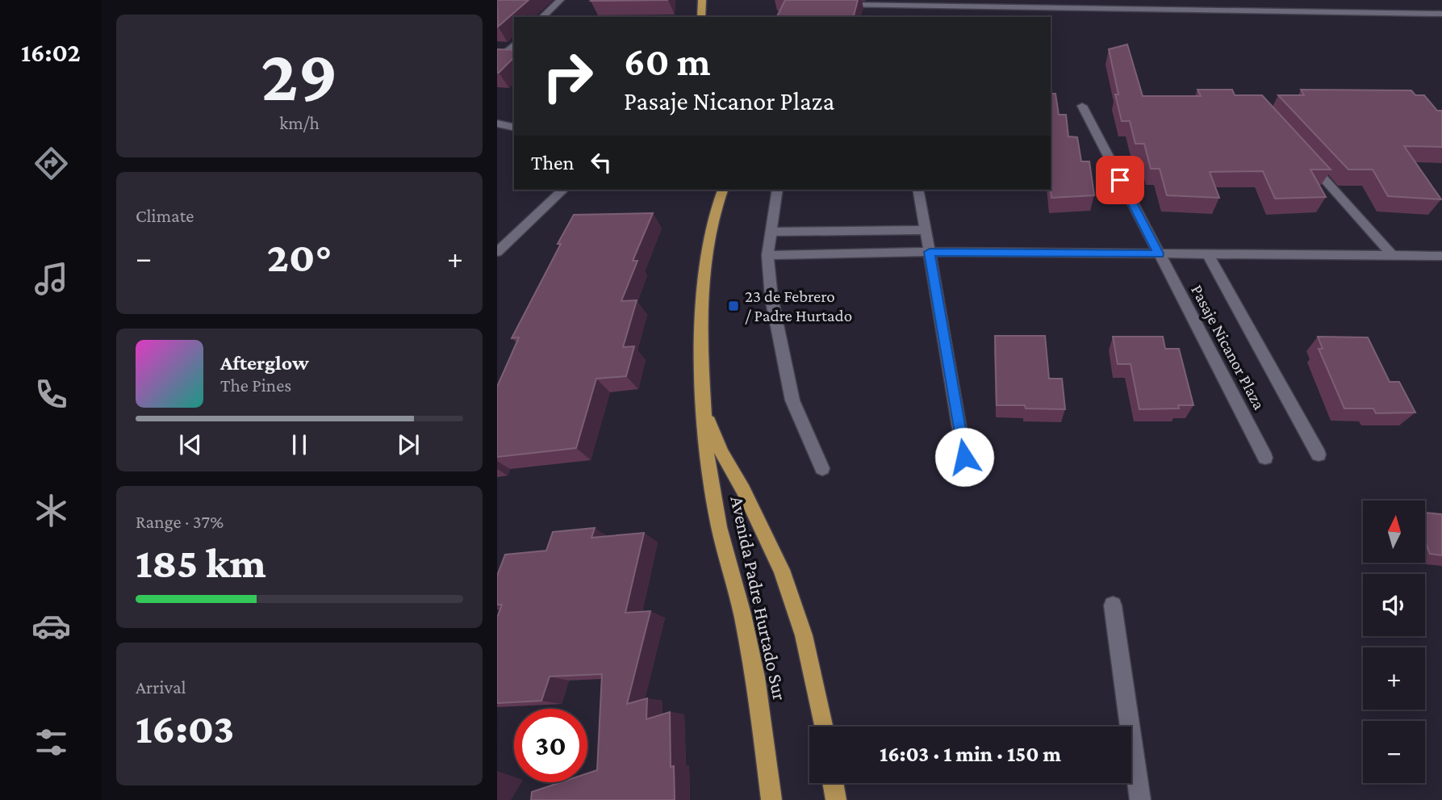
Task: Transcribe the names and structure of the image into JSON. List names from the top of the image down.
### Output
{
  "streets": {
    "main road": ["Avenida Padre Hurtado Sur"],
    "street": ["Pasaje Nicanor Plaza"]
  },
  "places": {
    "transit": ["23 de Febrero / Padre Hurtado"]
  },
  "north": "top",
  "page": {
    "tabs": "16:02",
    "tile": [
      ["29", "km/h"],
      "Climate",
      ["Range · 37%", "185 km"],
      ["Arrival", "16:03"]
    ],
    "turn": ["60 m", "Pasaje Nicanor Plaza"],
    "then": "Then",
    "heat": ["−", "20°", "+"],
    "song": ["Afterglow", "The Pines"],
    "map_buttons": ["+", "−"],
    "limit": "30",
    "trip": "16:03 · 1 min · 150 m"
  }
}
